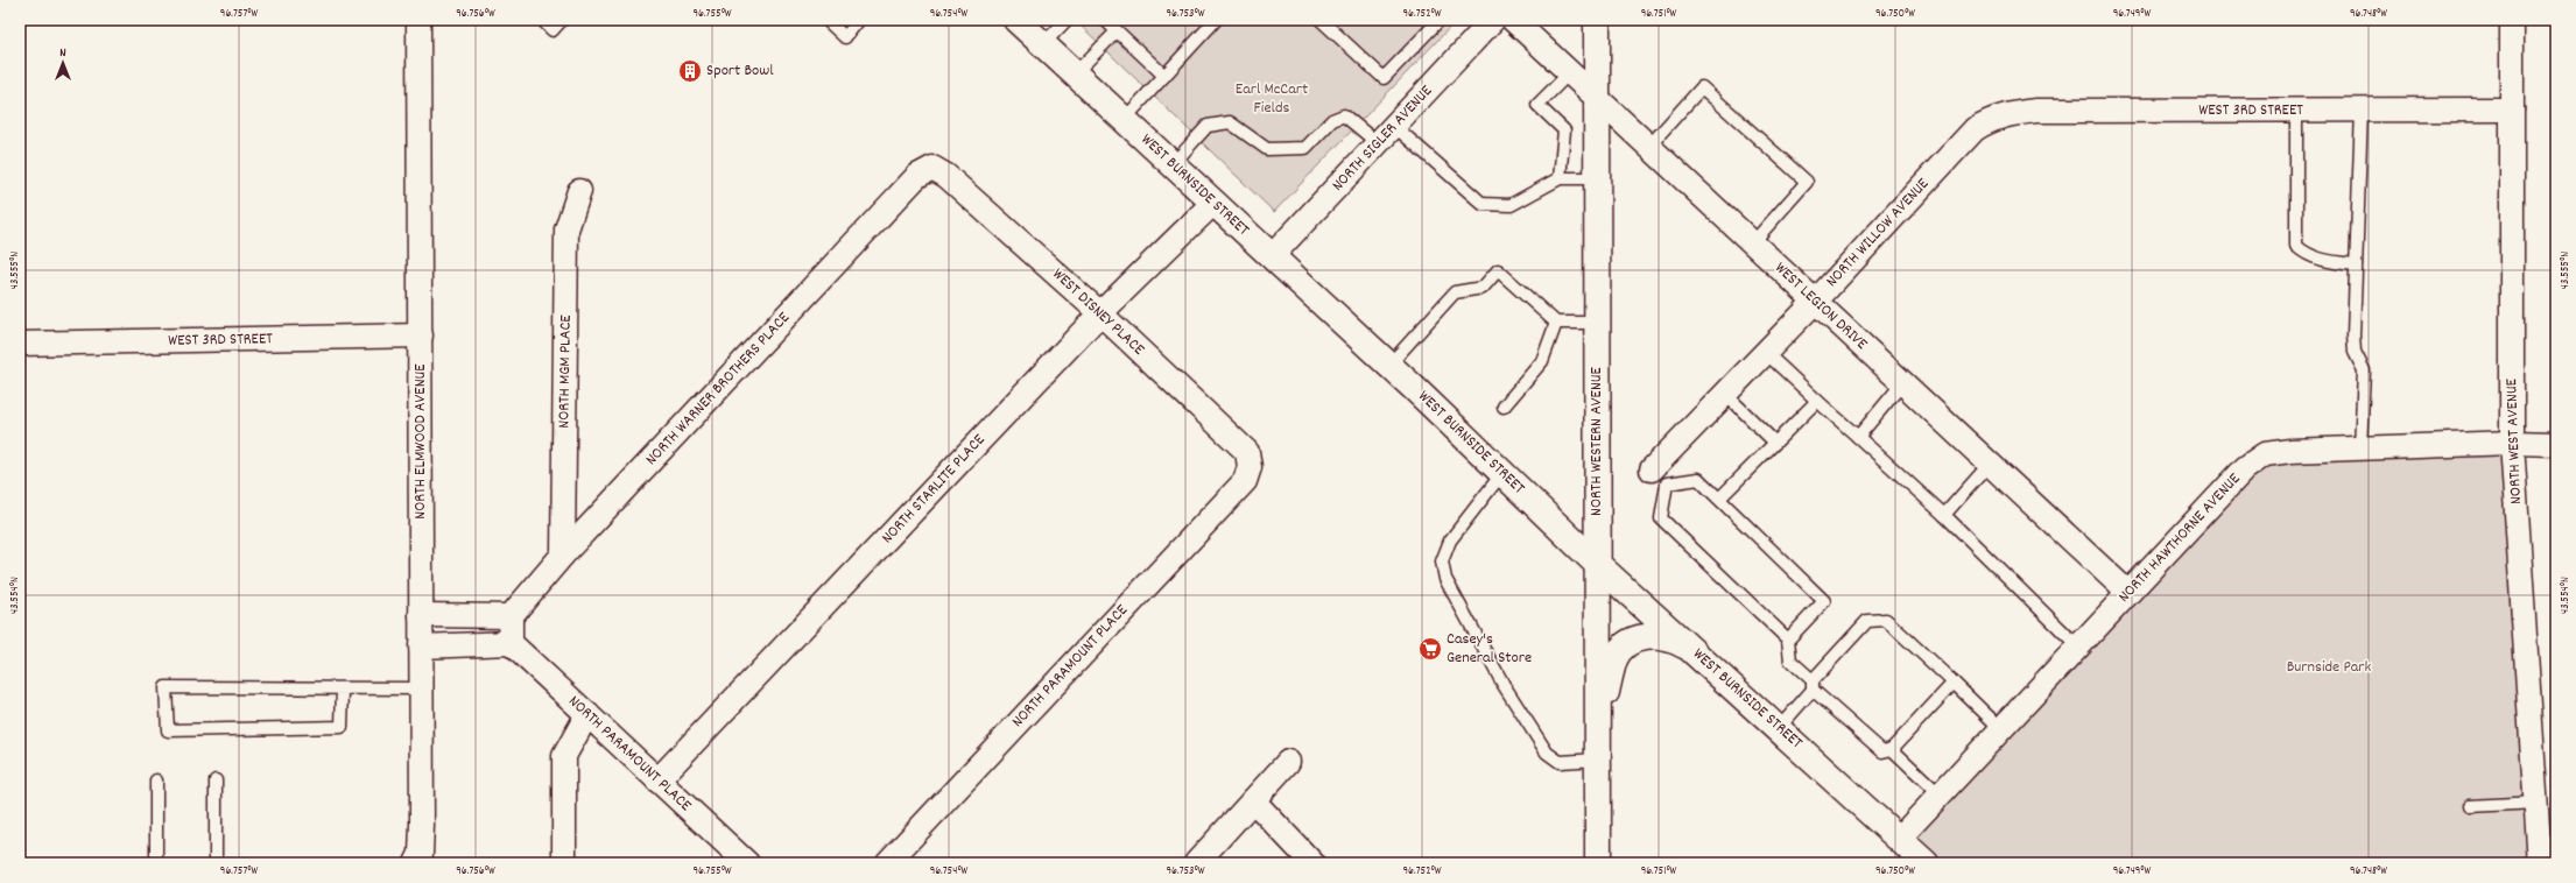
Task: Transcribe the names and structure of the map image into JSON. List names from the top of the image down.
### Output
{
  "streets": {
    "main road": ["WEST BURNSIDE STREET", "NORTH WESTERN AVENUE"],
    "street": [
      "WEST 3RD STREET",
      "NORTH SIGLER AVENUE",
      "NORTH WILLOW AVENUE",
      "WEST LEGION DRIVE",
      "WEST DISNEY PLACE",
      "NORTH MGM PLACE",
      "NORTH WARNER BROTHERS PLACE",
      "NORTH ELMWOOD AVENUE",
      "NORTH WEST AVENUE",
      "NORTH STARLITE PLACE",
      "NORTH HAWTHORNE AVENUE",
      "NORTH PARAMOUNT PLACE"
    ]
  },
  "crossings": [
    ["WEST 3RD STREET", "NORTH WILLOW AVENUE"],
    ["WEST 3RD STREET", "NORTH ELMWOOD AVENUE"],
    ["WEST 3RD STREET", "NORTH WEST AVENUE"],
    ["NORTH SIGLER AVENUE", "WEST BURNSIDE STREET"],
    ["WEST BURNSIDE STREET", "NORTH WESTERN AVENUE"],
    ["WEST BURNSIDE STREET", "NORTH STARLITE PLACE"],
    ["WEST BURNSIDE STREET", "NORTH HAWTHORNE AVENUE"],
    ["NORTH WILLOW AVENUE", "WEST LEGION DRIVE"],
    ["WEST LEGION DRIVE", "NORTH WESTERN AVENUE"],
    ["WEST LEGION DRIVE", "NORTH HAWTHORNE AVENUE"],
    ["WEST DISNEY PLACE", "NORTH WARNER BROTHERS PLACE"],
    ["WEST DISNEY PLACE", "NORTH STARLITE PLACE"],
    ["WEST DISNEY PLACE", "NORTH PARAMOUNT PLACE"],
    ["NORTH MGM PLACE", "NORTH WARNER BROTHERS PLACE"],
    ["NORTH WEST AVENUE", "NORTH HAWTHORNE AVENUE"],
    ["NORTH STARLITE PLACE", "NORTH PARAMOUNT PLACE"]
  ],
  "parks": ["Earl McCart Fields", "Burnside Park"],
  "places": {
    "building": ["Sport Bowl"],
    "supermarket": ["Casey's General Store"]
  },
  "north": "top",
  "coordinates": [
    "96.757°W",
    "96.756°W",
    "96.755°W",
    "96.754°W",
    "96.753°W",
    "96.752°W",
    "96.751°W",
    "96.750°W",
    "96.749°W",
    "96.748°W",
    "43.555°N",
    "43.554°N"
  ]
}
